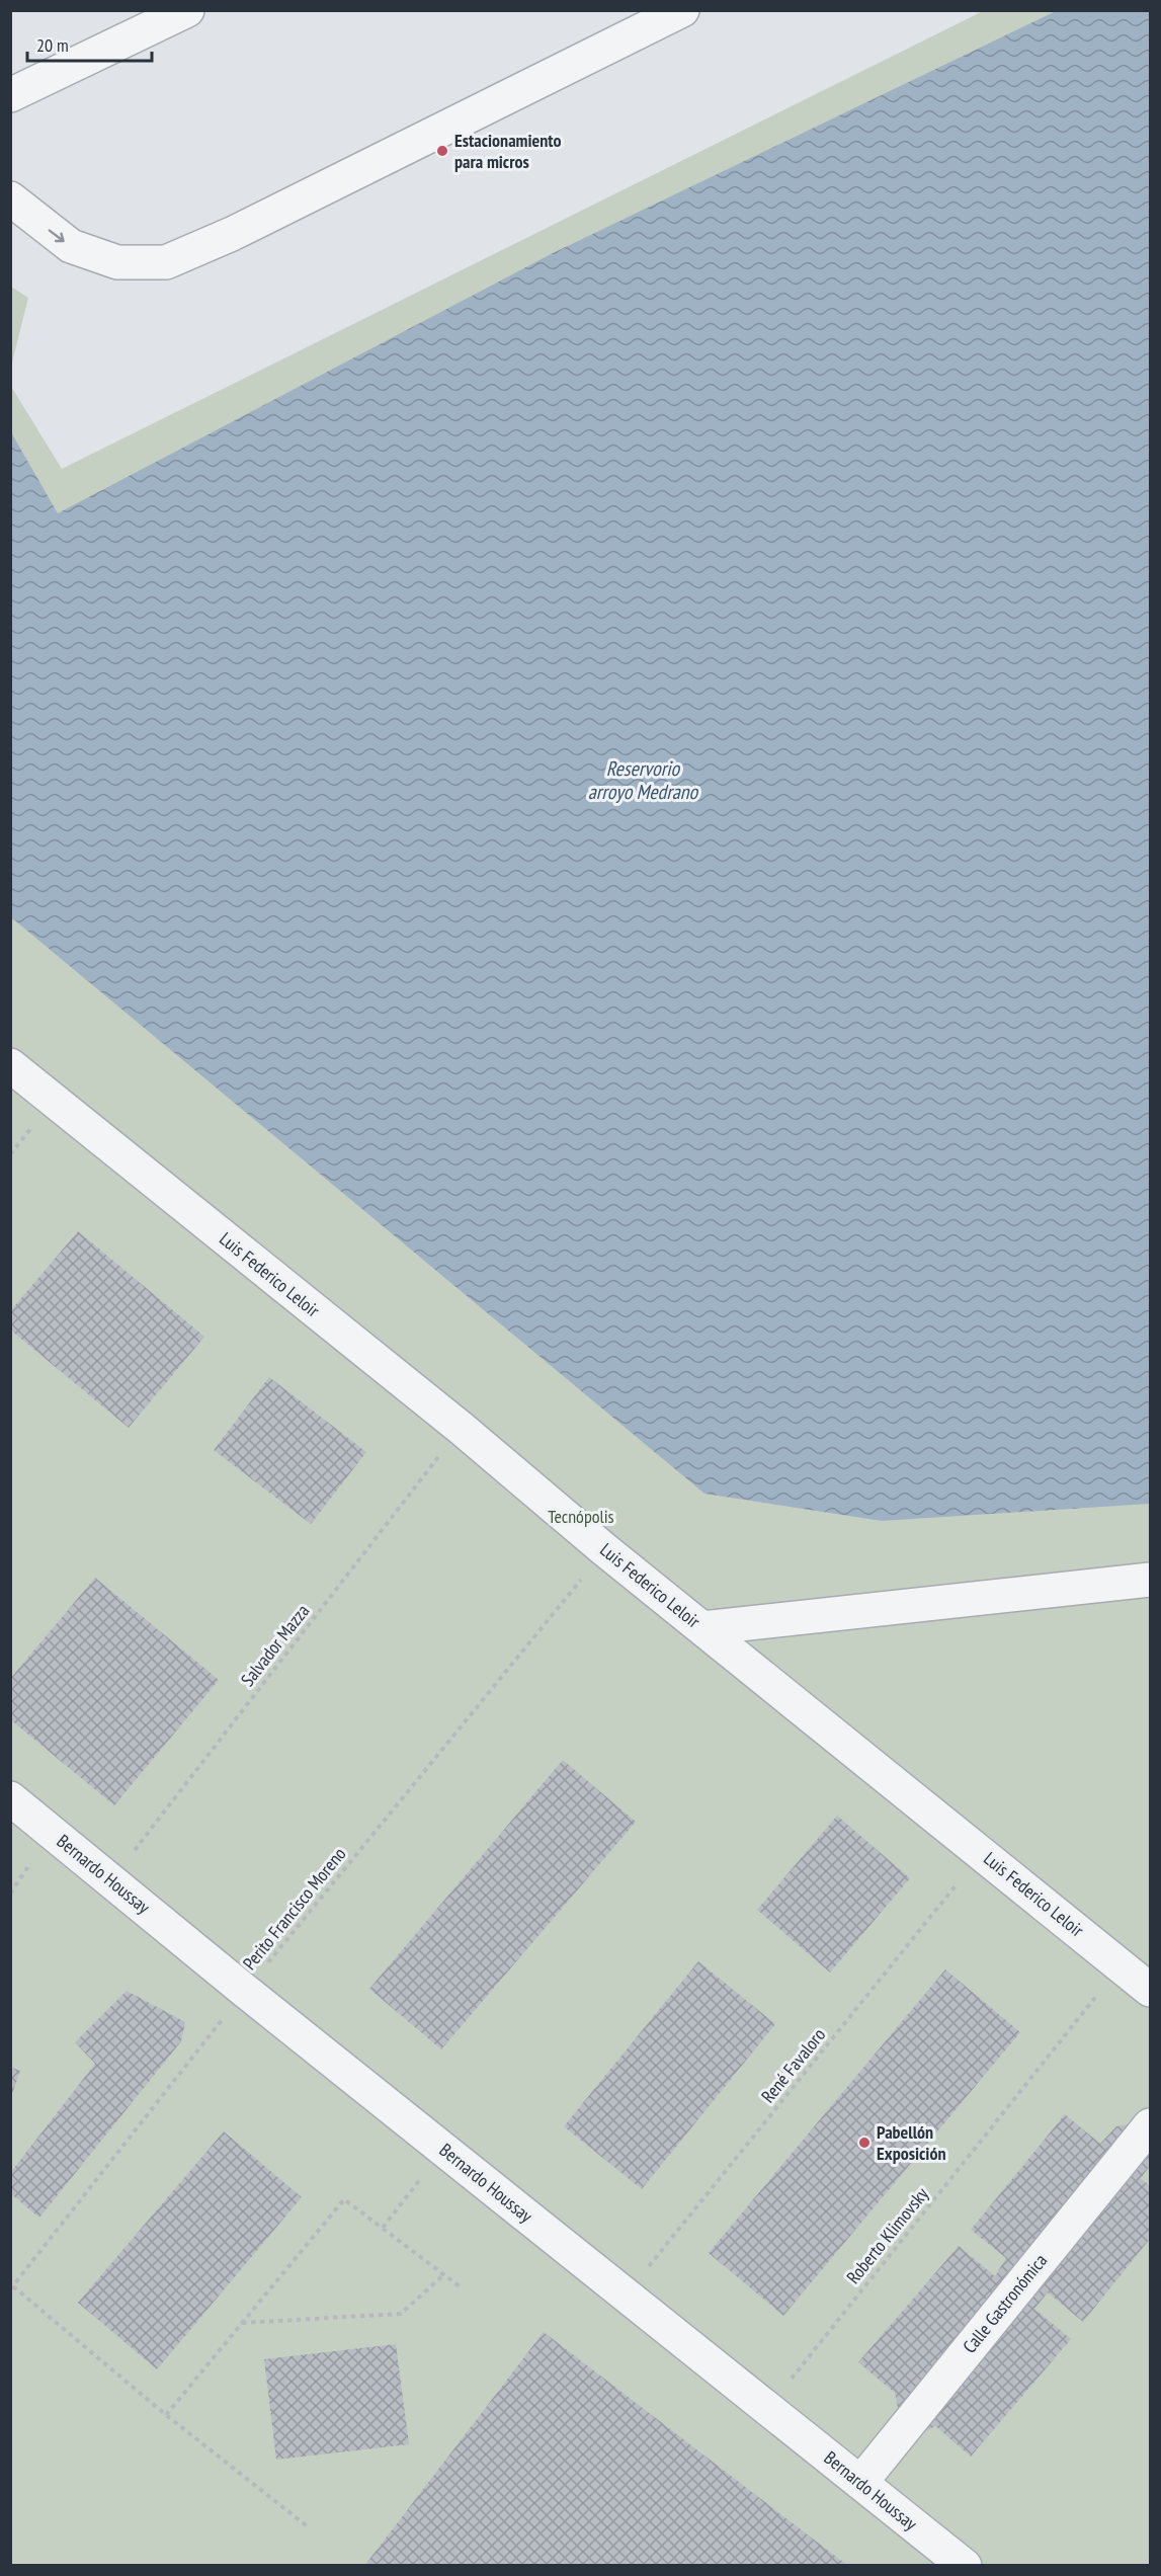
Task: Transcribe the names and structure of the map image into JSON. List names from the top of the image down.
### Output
{
  "streets": {
    "street": ["Luis Federico Leloir", "Bernardo Houssay", "Calle Gastronómica"],
    "path": [
      "Salvador Mazza",
      "Perito Francisco Moreno",
      "René Favaloro",
      "Roberto Klimovsky"
    ]
  },
  "crossings": [
    ["Luis Federico Leloir", "Salvador Mazza"],
    ["Luis Federico Leloir", "Perito Francisco Moreno"],
    ["Luis Federico Leloir", "René Favaloro"],
    ["Luis Federico Leloir", "Roberto Klimovsky"],
    ["Salvador Mazza", "Bernardo Houssay"],
    ["Bernardo Houssay", "Perito Francisco Moreno"],
    ["Bernardo Houssay", "René Favaloro"],
    ["Bernardo Houssay", "Roberto Klimovsky"],
    ["Bernardo Houssay", "Calle Gastronómica"]
  ],
  "water": ["Reservorio arroyo Medrano"],
  "parks": ["Tecnópolis"],
  "places": ["Estacionamiento para micros", "Pabellón Exposición"],
  "scale_bar": "20 m"
}
